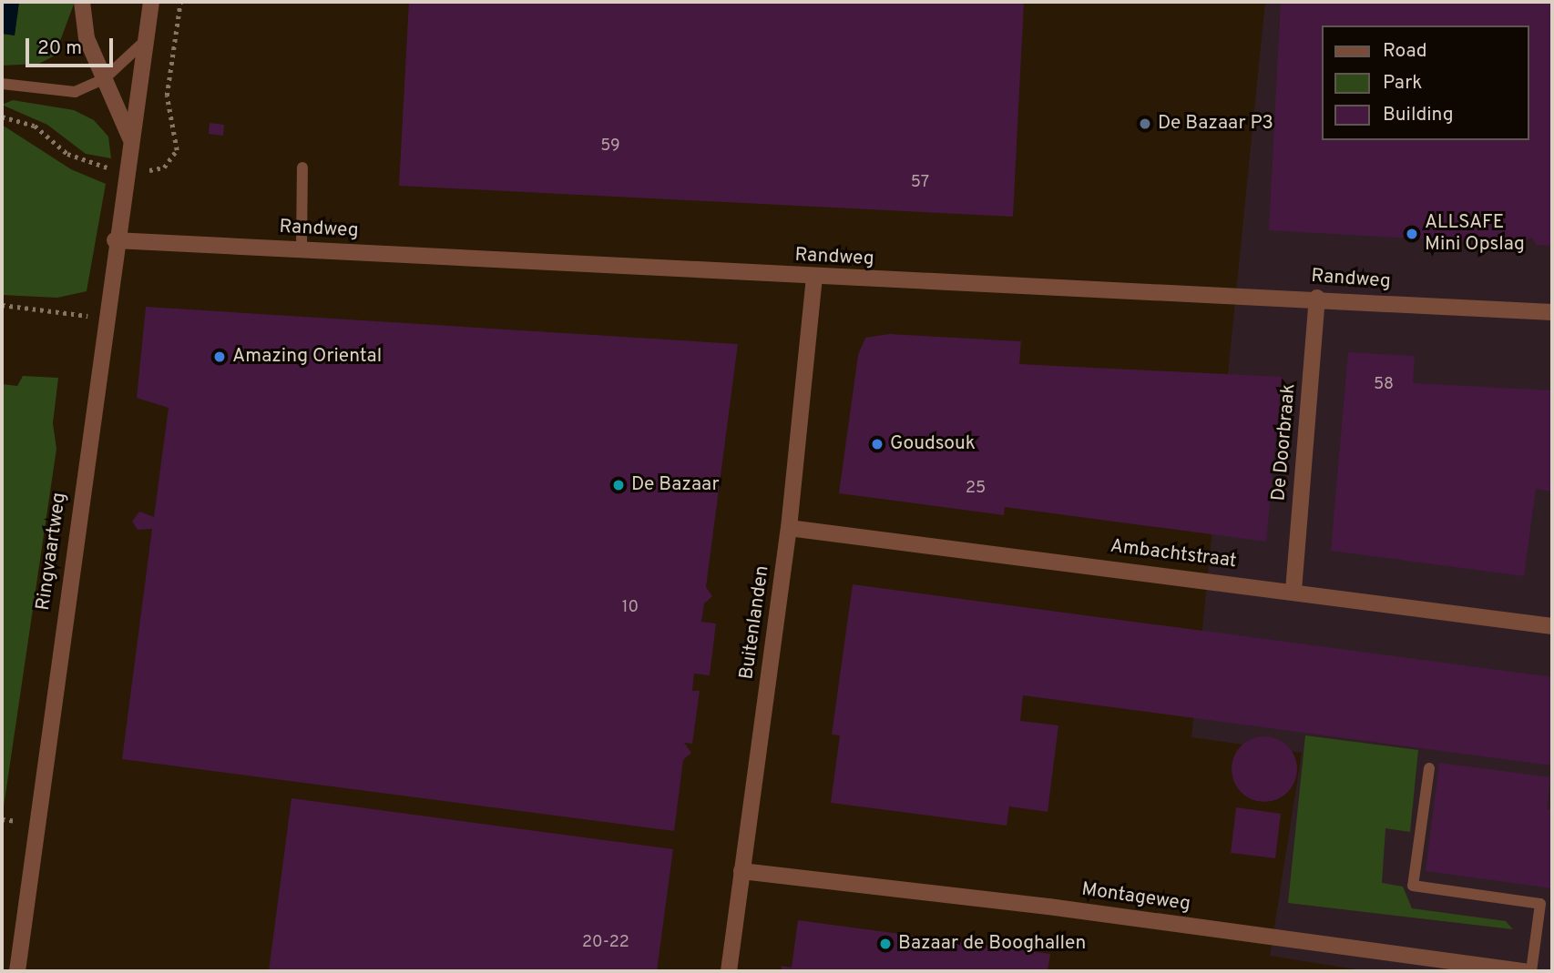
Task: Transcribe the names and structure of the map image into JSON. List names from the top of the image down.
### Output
{
  "streets": {
    "street": [
      "Randweg",
      "De Doorbraak",
      "Ringvaartweg",
      "Ambachtstraat",
      "Buitenlanden",
      "Montageweg"
    ]
  },
  "crossings": [
    ["Randweg", "De Doorbraak"],
    ["Randweg", "Ringvaartweg"],
    ["Randweg", "Buitenlanden"],
    ["De Doorbraak", "Ambachtstraat"],
    ["Ambachtstraat", "Buitenlanden"],
    ["Buitenlanden", "Montageweg"]
  ],
  "places": [
    "De Bazaar P3",
    "ALLSAFE Mini Opslag",
    "Amazing Oriental",
    "Goudsouk",
    "De Bazaar",
    "Bazaar de Booghallen"
  ],
  "house_numbers": [
    "59",
    "57",
    "58",
    "25",
    "10",
    "20-22"
  ],
  "legend": ["Road", "Park", "Building"],
  "scale_bar": "20 m"
}
